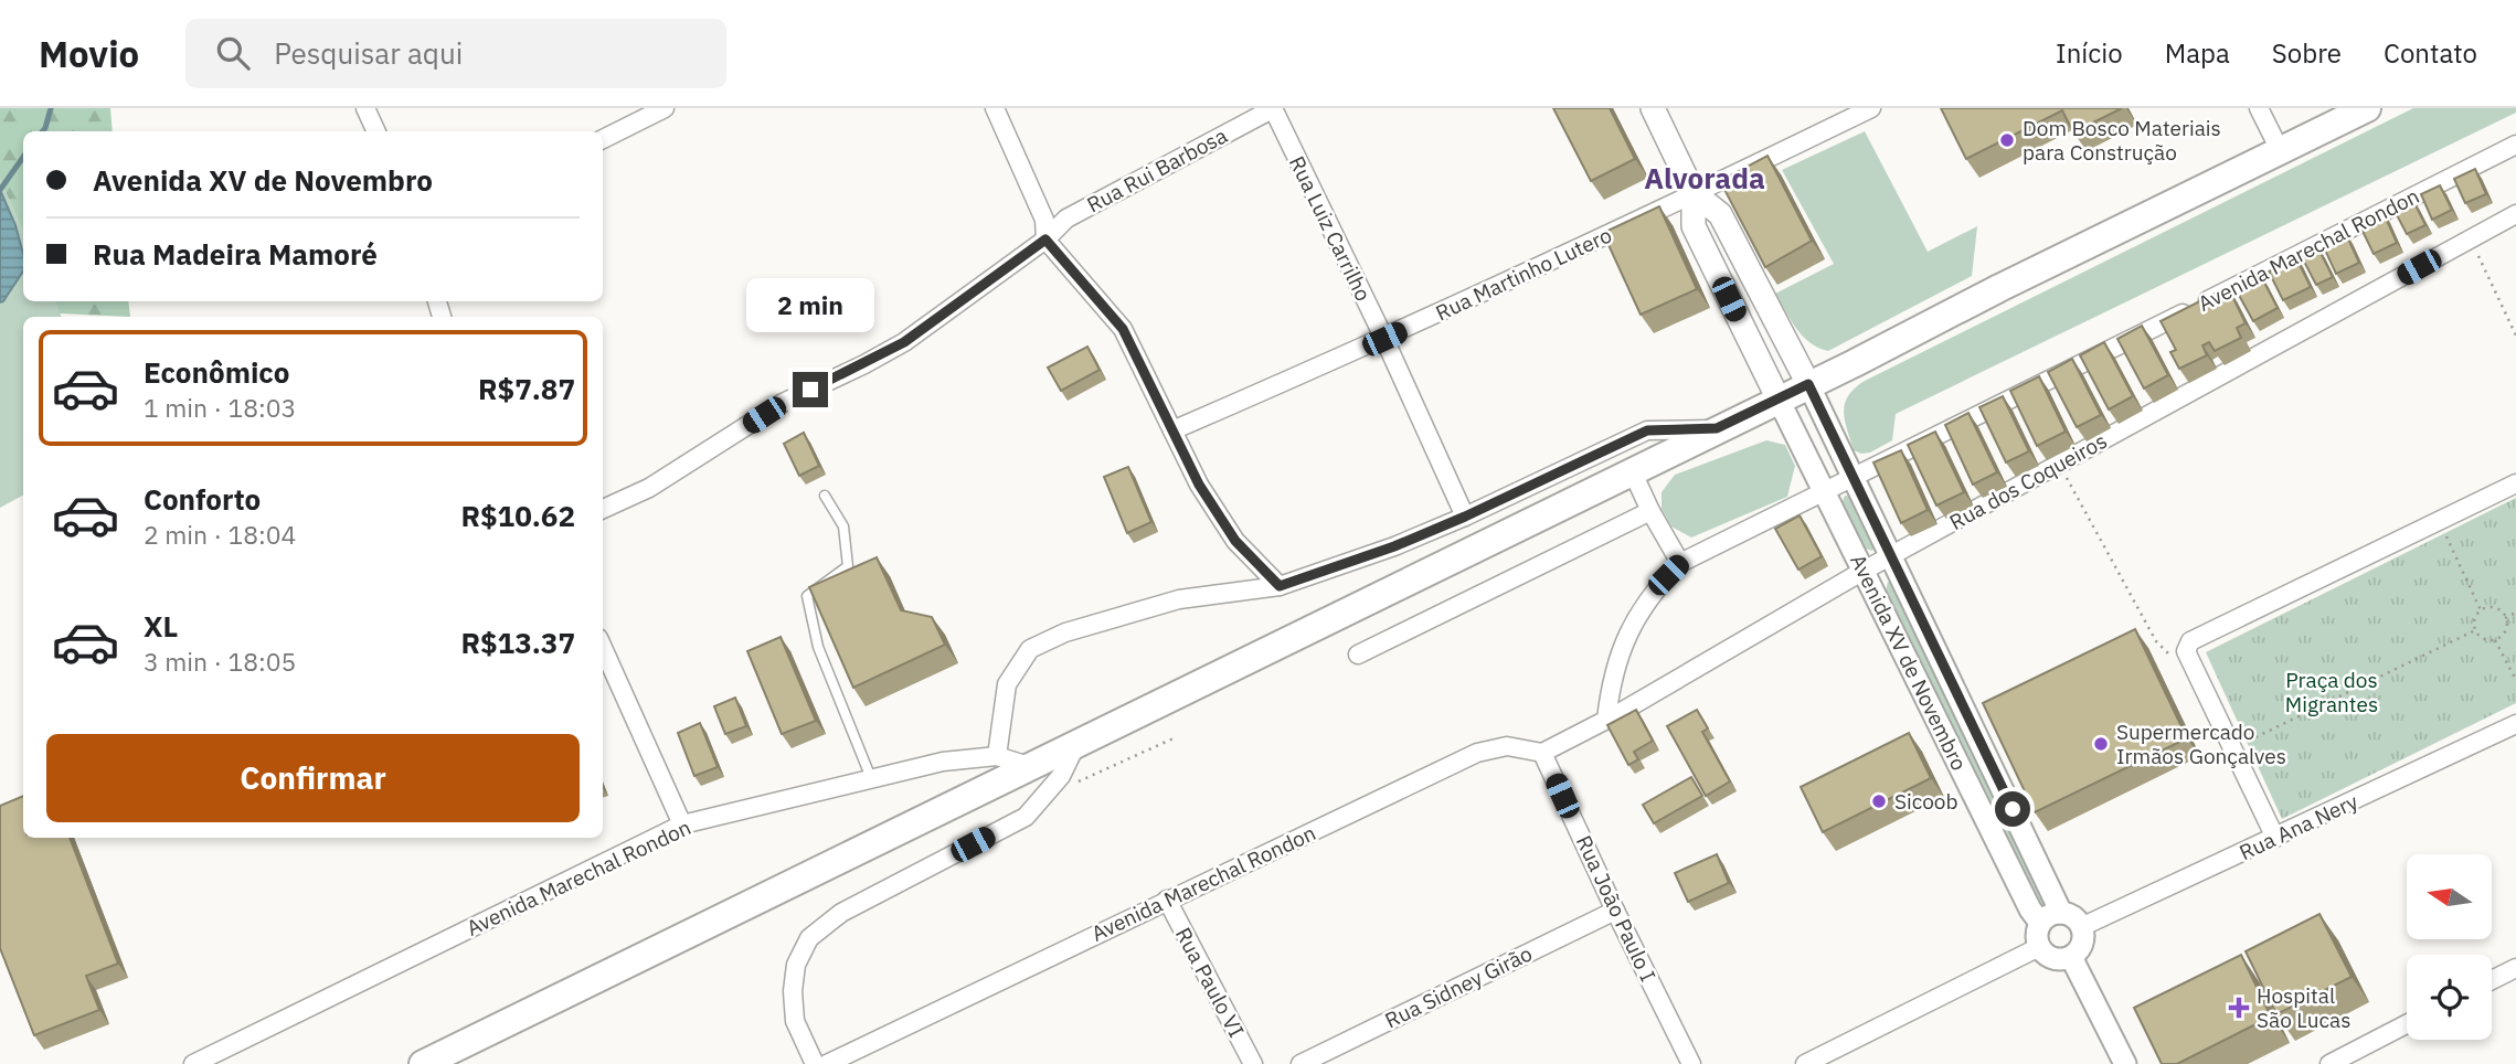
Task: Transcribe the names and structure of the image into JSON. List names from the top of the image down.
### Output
{
  "streets": {
    "street": [
      "Rua Rui Barbosa",
      "Rua Luiz Carrilho",
      "Avenida Marechal Rondon",
      "Rua Martinho Lutero",
      "Rua dos Coqueiros",
      "Avenida XV de Novembro",
      "Rua Ana Nery",
      "Rua João Paulo I",
      "Rua Paulo VI",
      "Rua Sidney Girão"
    ]
  },
  "crossings": [
    ["Rua Rui Barbosa", "Rua Luiz Carrilho"],
    ["Rua Luiz Carrilho", "Rua Martinho Lutero"],
    ["Avenida Marechal Rondon", "Rua dos Coqueiros"],
    ["Avenida Marechal Rondon", "Avenida XV de Novembro"],
    ["Avenida Marechal Rondon", "Rua João Paulo I"],
    ["Avenida Marechal Rondon", "Rua Paulo VI"],
    ["Rua dos Coqueiros", "Avenida XV de Novembro"],
    ["Rua dos Coqueiros", "Rua João Paulo I"],
    ["Avenida XV de Novembro", "Rua Ana Nery"],
    ["Rua João Paulo I", "Rua Sidney Girão"]
  ],
  "districts": ["Alvorada"],
  "parks": ["Praça dos Migrantes"],
  "places": {
    "other": ["Dom Bosco Materiais para Construção", "Supermercado Irmãos Gonçalves", "Sicoob"],
    "health": ["Hospital São Lucas"]
  },
  "north": "left",
  "page": {
    "header": "Movio",
    "search": "Pesquisar aqui",
    "nav": [
      "Início",
      "Mapa",
      "Sobre",
      "Contato"
    ],
    "banner": ["Avenida XV de Novembro", "Rua Madeira Mamoré"],
    "bubble": "2 min",
    "list": [
      {
        "name": "Econômico",
        "note": "1 min · 18:03",
        "value": "R$7.87"
      },
      {
        "name": "Conforto",
        "note": "2 min · 18:04",
        "value": "R$10.62"
      },
      {
        "name": "XL",
        "note": "3 min · 18:05",
        "value": "R$13.37"
      }
    ],
    "buttons": "Confirmar"
  }
}
